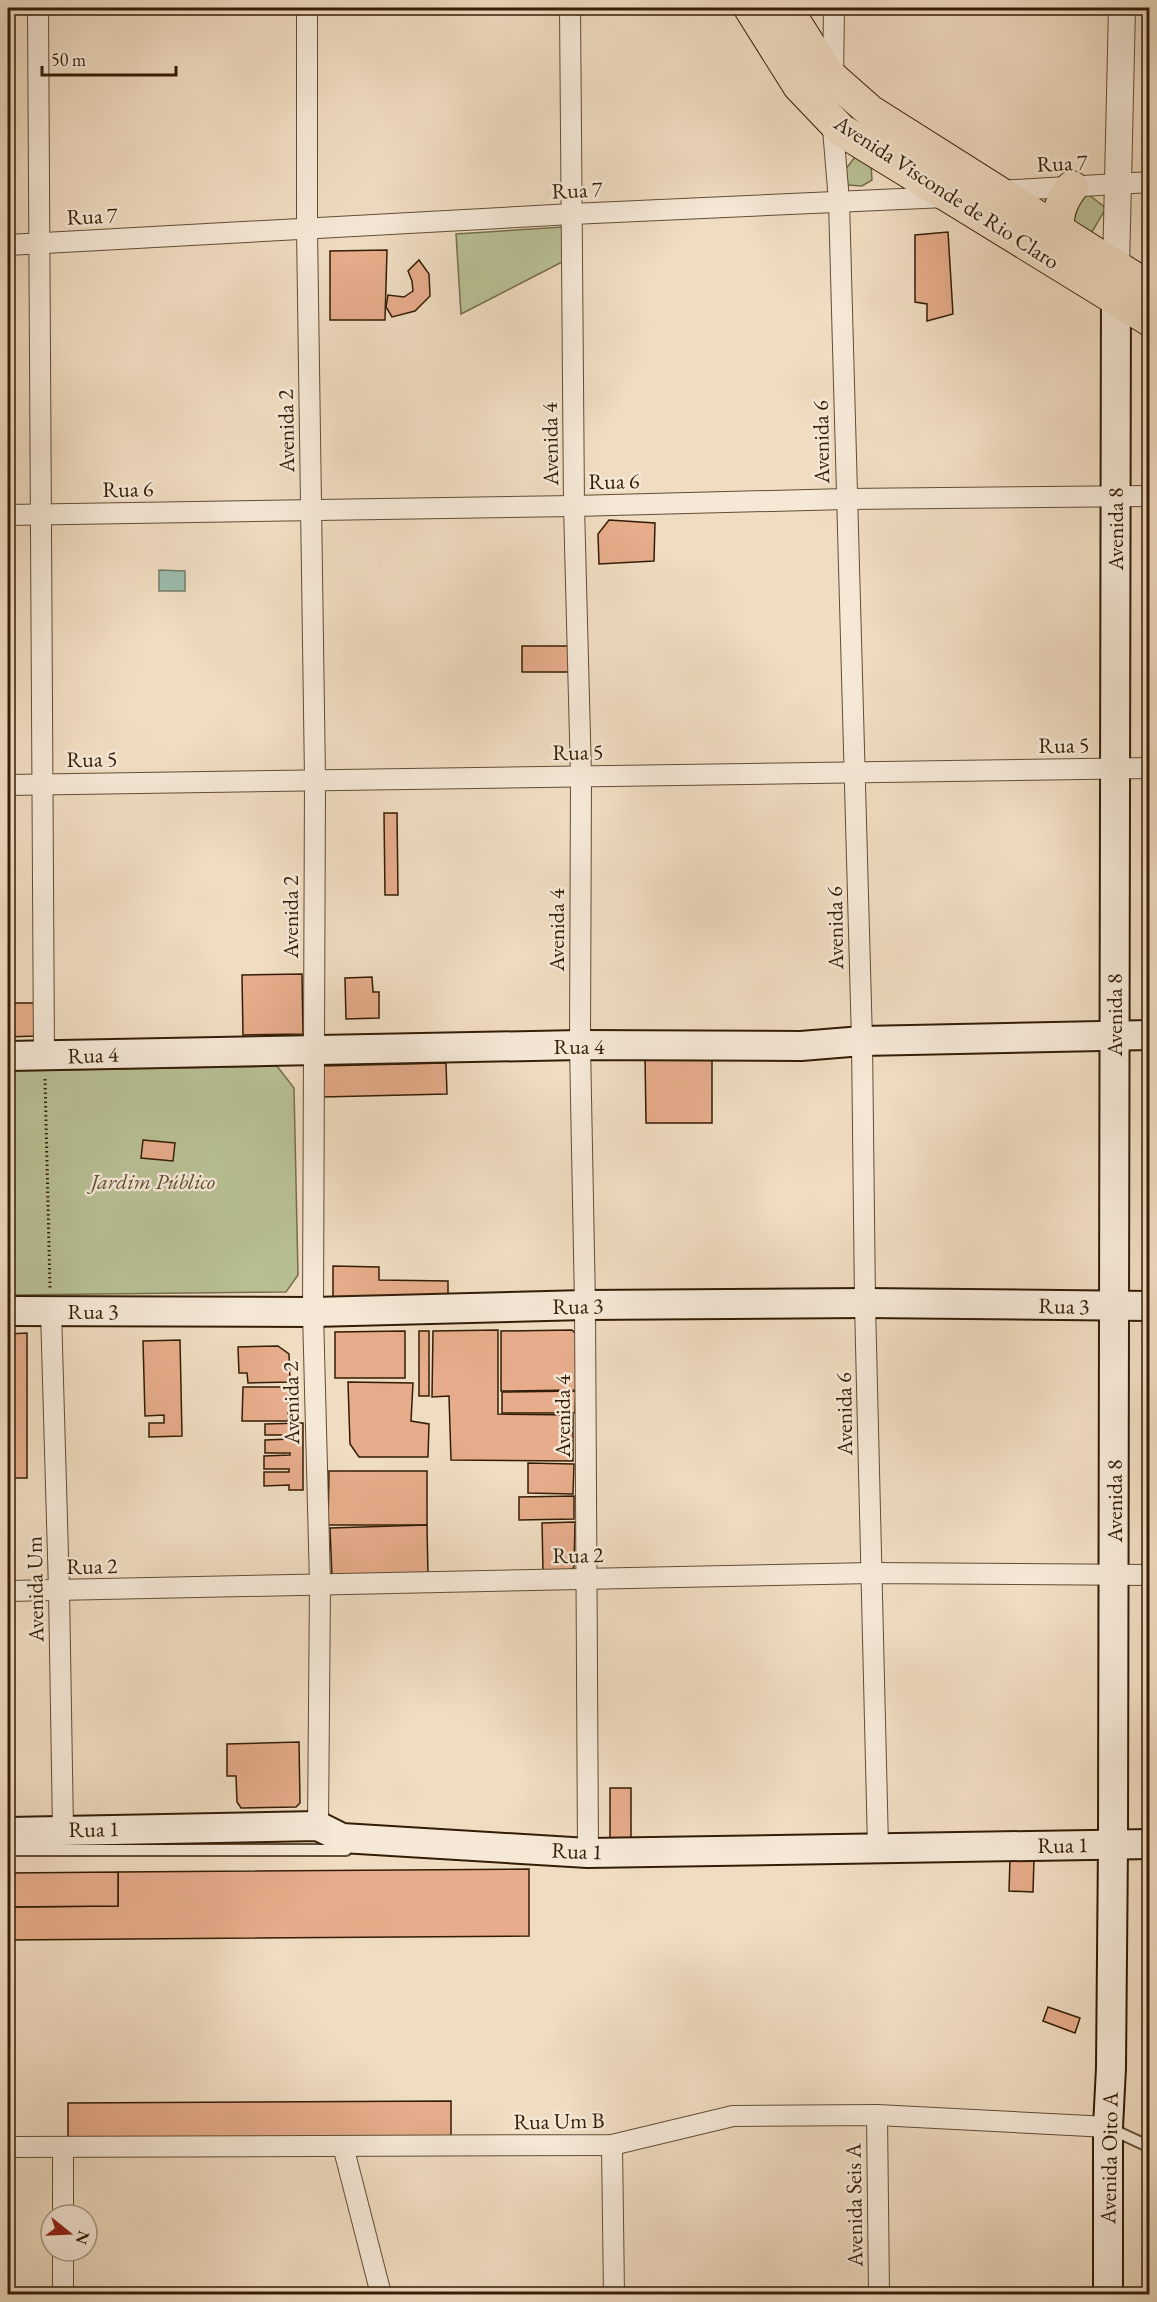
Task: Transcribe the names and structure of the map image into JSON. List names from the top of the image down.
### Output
{
  "streets": {
    "main road": [
      "Avenida Visconde de Rio Claro",
      "Avenida 8",
      "Rua 4",
      "Rua 3",
      "Rua 1",
      "Avenida Oito A"
    ],
    "street": [
      "Rua 7",
      "Avenida 2",
      "Avenida 6",
      "Avenida 4",
      "Rua 6",
      "Rua 5",
      "Rua 2",
      "Avenida Um",
      "Rua Um B",
      "Avenida Seis A"
    ]
  },
  "crossings": [
    ["Rua 7", "Avenida Visconde de Rio Claro"],
    ["Rua 7", "Avenida 2"],
    ["Rua 7", "Avenida 6"],
    ["Rua 7", "Avenida 4"],
    ["Rua 7", "Avenida 8"],
    ["Avenida Visconde de Rio Claro", "Avenida 6"],
    ["Avenida Visconde de Rio Claro", "Avenida 8"],
    ["Avenida 2", "Rua 6"],
    ["Avenida 2", "Rua 5"],
    ["Avenida 2", "Rua 4"],
    ["Avenida 2", "Rua 3"],
    ["Avenida 2", "Rua 2"],
    ["Avenida 2", "Rua 1"],
    ["Avenida 6", "Rua 6"],
    ["Avenida 6", "Rua 5"],
    ["Avenida 6", "Rua 4"],
    ["Avenida 6", "Rua 3"],
    ["Avenida 6", "Rua 2"],
    ["Avenida 6", "Rua 1"],
    ["Avenida 4", "Rua 6"],
    ["Avenida 4", "Rua 5"],
    ["Avenida 4", "Rua 4"],
    ["Avenida 4", "Rua 3"],
    ["Avenida 4", "Rua 2"],
    ["Avenida 4", "Rua 1"],
    ["Rua 6", "Avenida 8"],
    ["Avenida 8", "Rua 5"],
    ["Avenida 8", "Rua 4"],
    ["Avenida 8", "Rua 3"],
    ["Avenida 8", "Rua 2"],
    ["Avenida 8", "Rua 1"],
    ["Avenida 8", "Avenida Oito A"],
    ["Rua 3", "Avenida Um"],
    ["Rua 2", "Avenida Um"],
    ["Avenida Um", "Rua 1"],
    ["Rua Um B", "Avenida Oito A"],
    ["Rua Um B", "Avenida Seis A"]
  ],
  "parks": ["Jardim Público"],
  "scale_bar": "50 m",
  "north": "right"
}
